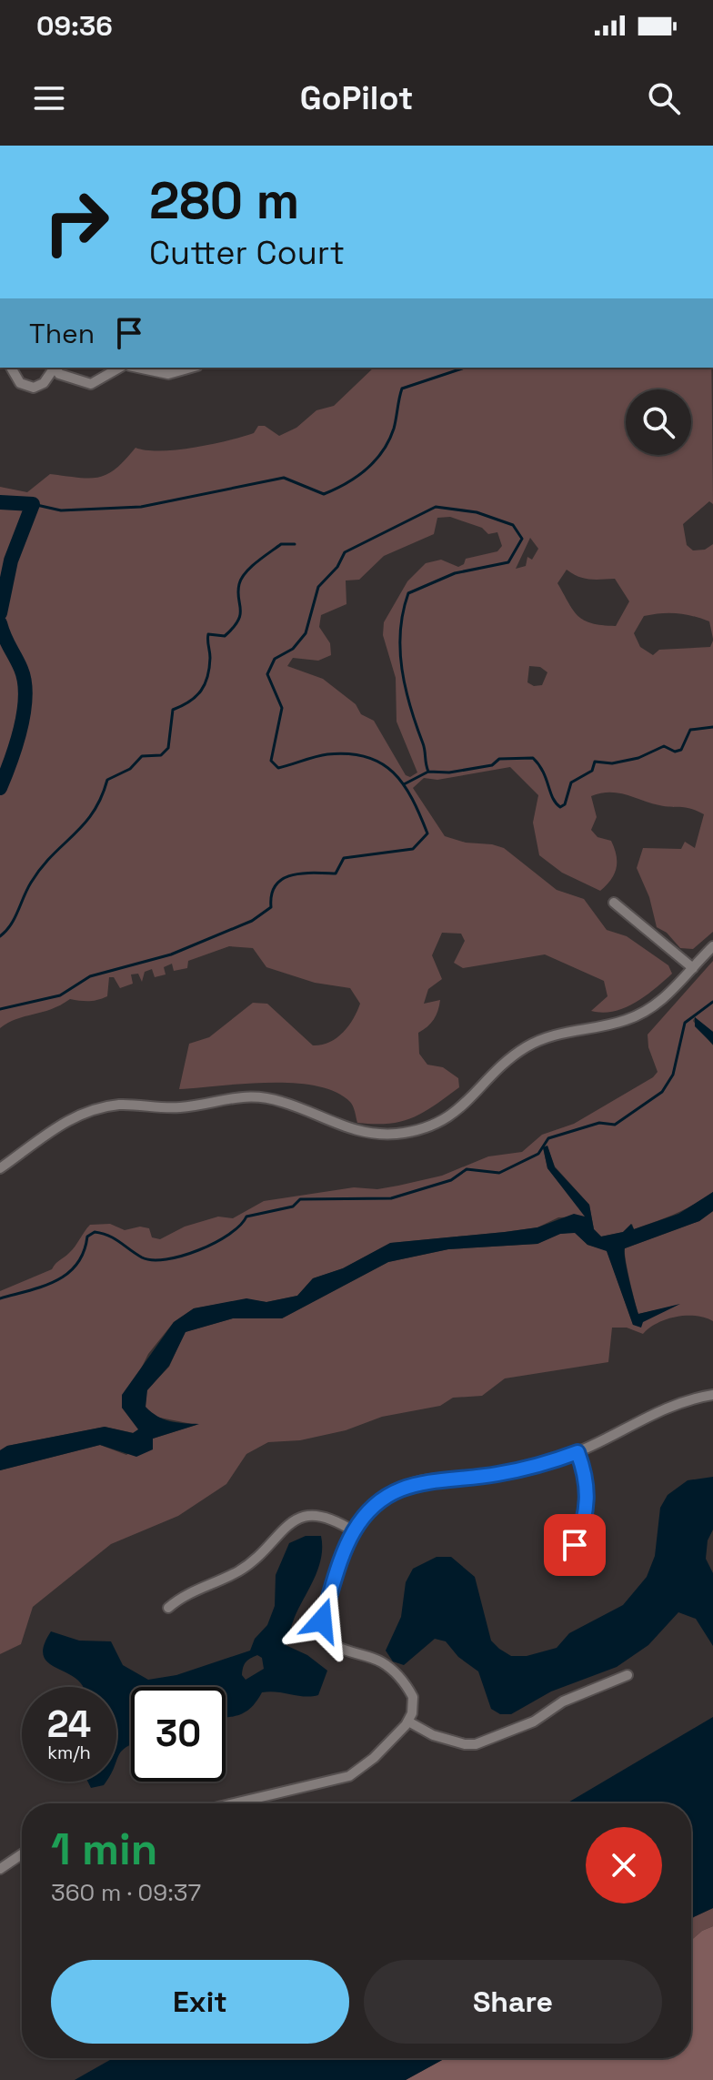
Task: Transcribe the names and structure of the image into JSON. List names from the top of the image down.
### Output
{
  "page": {
    "status": "09:36",
    "header": "GoPilot",
    "turn": ["280 m", "Cutter Court"],
    "then": "Then",
    "speed": "24 km/h",
    "limit": "30",
    "heading": ["1 min", "360 m · 09:37"],
    "buttons": ["Exit", "Share"]
  }
}
